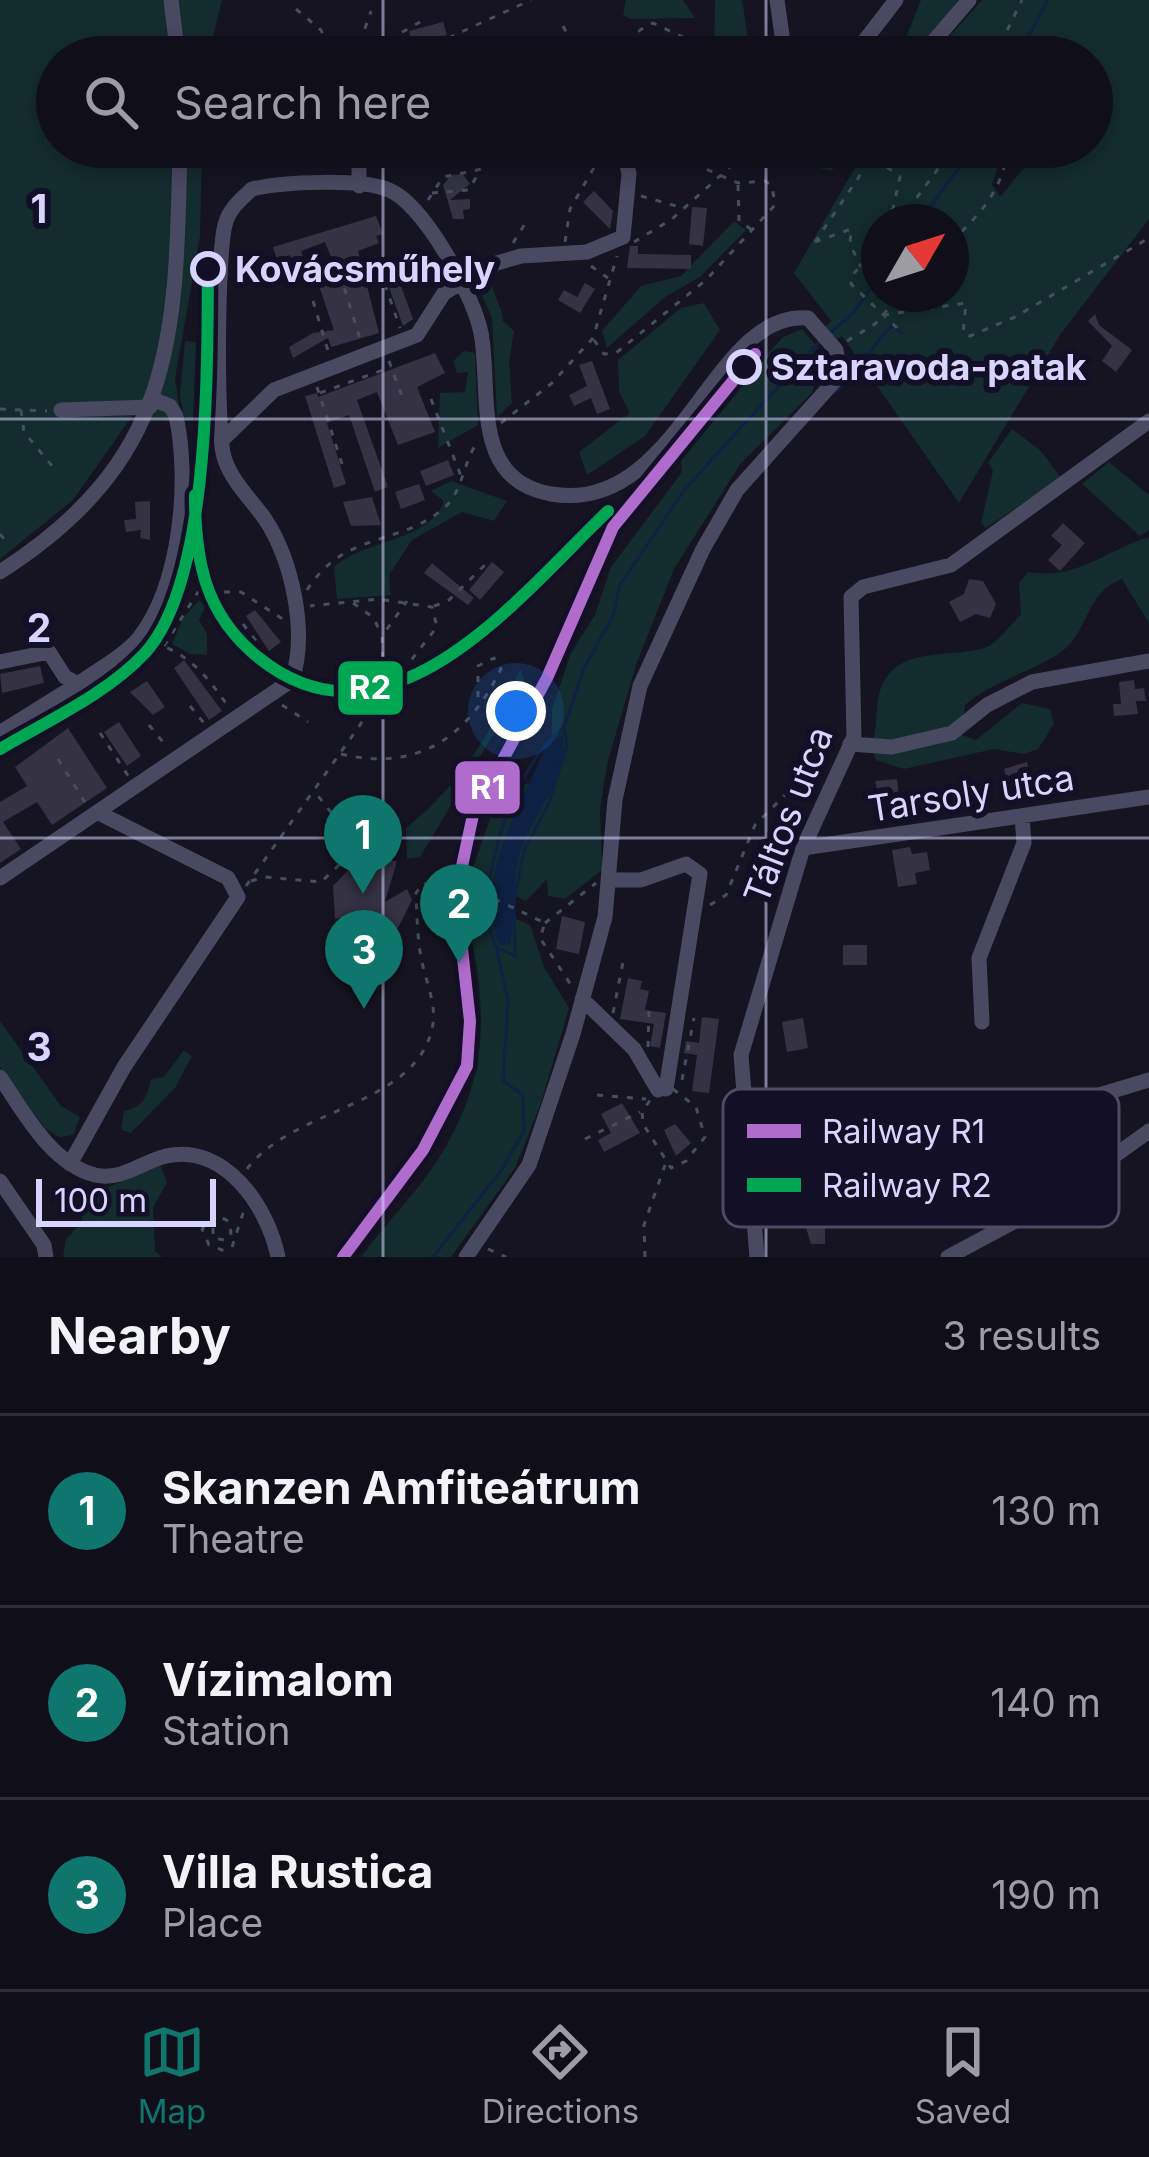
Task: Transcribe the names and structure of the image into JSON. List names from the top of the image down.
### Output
{
  "streets": {
    "street": ["Tarsoly utca", "Táltos utca"]
  },
  "crossings": [
    ["Tarsoly utca", "Táltos utca"]
  ],
  "places": ["Kovácsműhely", "Sztaravoda-patak"],
  "lines": ["rail line R2", "rail line R1"],
  "legend": ["Railway R1", "Railway R2"],
  "scale_bar": "100 m",
  "north": "top right",
  "page": {
    "search": "Search here",
    "pins": ["1", "2", "3"],
    "scale": "100 m",
    "heading": ["Nearby", "3 results"],
    "list": [
      {
        "mark": "1",
        "name": "Skanzen Amfiteátrum",
        "note": "Theatre",
        "value": "130 m"
      },
      {
        "mark": "2",
        "name": "Vízimalom",
        "note": "Station",
        "value": "140 m"
      },
      {
        "mark": "3",
        "name": "Villa Rustica",
        "note": "Place",
        "value": "190 m"
      }
    ],
    "nav": ["Map", "Directions", "Saved"]
  },
  "grid": {
    "rows": ["1", "2", "3"]
  }
}
